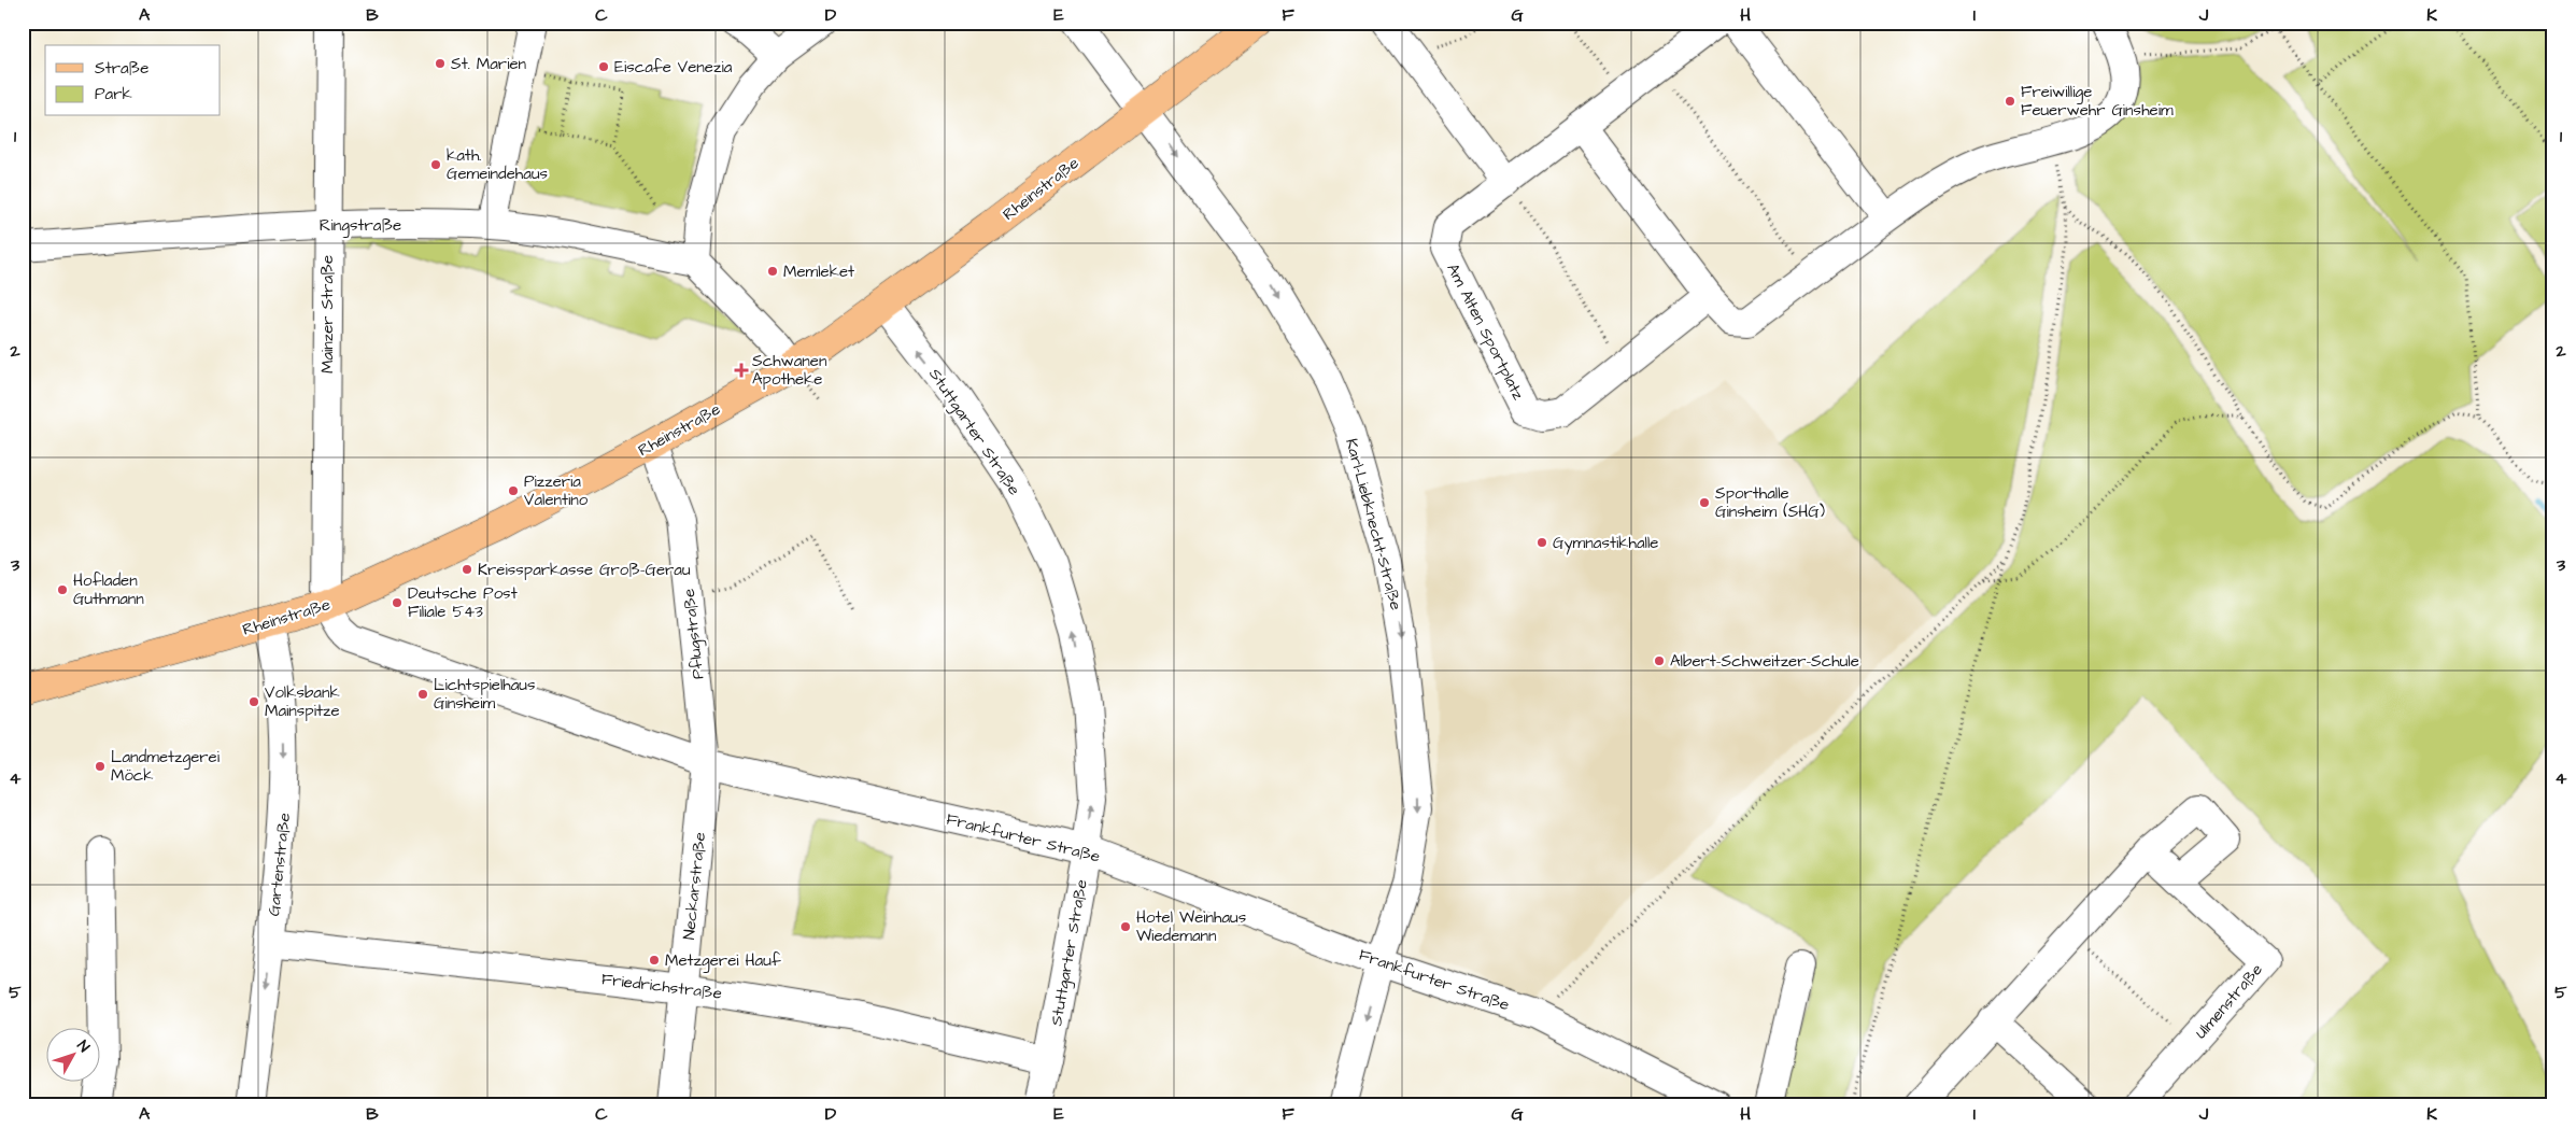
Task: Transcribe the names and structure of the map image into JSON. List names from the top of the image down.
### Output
{
  "streets": {
    "main road": ["Rheinstraße"],
    "street": [
      "Ringstraße",
      "Mainzer Straße",
      "Am Alten Sportplatz",
      "Stuttgarter Straße",
      "Karl-Liebknecht-Straße",
      "Pflugstraße",
      "Frankfurter Straße",
      "Gartenstraße",
      "Neckarstraße",
      "Friedrichstraße",
      "Ulmenstraße"
    ]
  },
  "crossings": [
    ["Rheinstraße", "Mainzer Straße"],
    ["Rheinstraße", "Stuttgarter Straße"],
    ["Rheinstraße", "Karl-Liebknecht-Straße"],
    ["Rheinstraße", "Pflugstraße"],
    ["Rheinstraße", "Frankfurter Straße"],
    ["Rheinstraße", "Gartenstraße"],
    ["Ringstraße", "Mainzer Straße"],
    ["Mainzer Straße", "Frankfurter Straße"],
    ["Stuttgarter Straße", "Frankfurter Straße"],
    ["Stuttgarter Straße", "Friedrichstraße"],
    ["Karl-Liebknecht-Straße", "Frankfurter Straße"],
    ["Pflugstraße", "Frankfurter Straße"],
    ["Pflugstraße", "Neckarstraße"],
    ["Frankfurter Straße", "Neckarstraße"],
    ["Gartenstraße", "Friedrichstraße"],
    ["Neckarstraße", "Friedrichstraße"]
  ],
  "one_way": ["Stuttgarter Straße", "Karl-Liebknecht-Straße"],
  "places": {
    "other": [
      "St. Marien",
      "Eiscafe Venezia",
      "Freiwillige Feuerwehr Ginsheim",
      "kath. Gemeindehaus",
      "Memleket",
      "Pizzeria Valentino",
      "Sporthalle Ginsheim (SHG)",
      "Gymnastikhalle",
      "Kreissparkasse Groß-Gerau",
      "Hofladen Guthmann",
      "Deutsche Post Filiale 543",
      "Albert-Schweitzer-Schule",
      "Lichtspielhaus Ginsheim",
      "Volksbank Mainspitze",
      "Landmetzgerei Möck",
      "Hotel Weinhaus Wiedemann",
      "Metzgerei Hauf"
    ],
    "health": ["Schwanen Apotheke"]
  },
  "legend": ["Straße", "Park"],
  "north": "top right",
  "grid": {
    "columns": [
      "A",
      "B",
      "C",
      "D",
      "E",
      "F",
      "G",
      "H",
      "I",
      "J",
      "K"
    ],
    "rows": [
      "1",
      "2",
      "3",
      "4",
      "5"
    ]
  }
}
